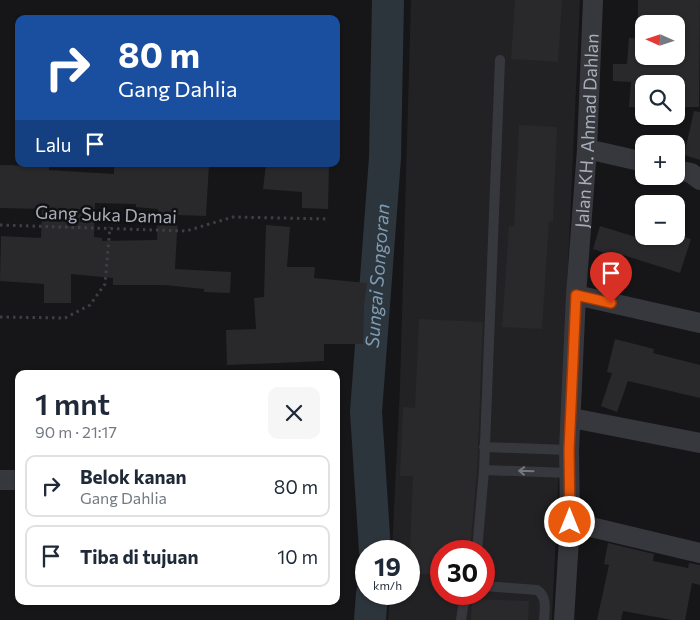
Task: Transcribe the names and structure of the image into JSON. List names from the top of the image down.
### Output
{
  "streets": {
    "street": ["Jalan KH. Ahmad Dahlan"],
    "path": ["Gang Suka Damai"]
  },
  "water": ["Sungai Songoran"],
  "north": "left",
  "page": {
    "map_buttons": ["+", "−"],
    "turn": ["80 m", "Gang Dahlia"],
    "then": "Lalu",
    "heading": ["1 mnt", "90 m · 21:17"],
    "list": [
      {
        "name": "Belok kanan",
        "note": "Gang Dahlia",
        "value": "80 m"
      },
      {
        "name": "Tiba di tujuan",
        "value": "10 m"
      }
    ],
    "speed": "19 km/h",
    "limit": "30"
  }
}
